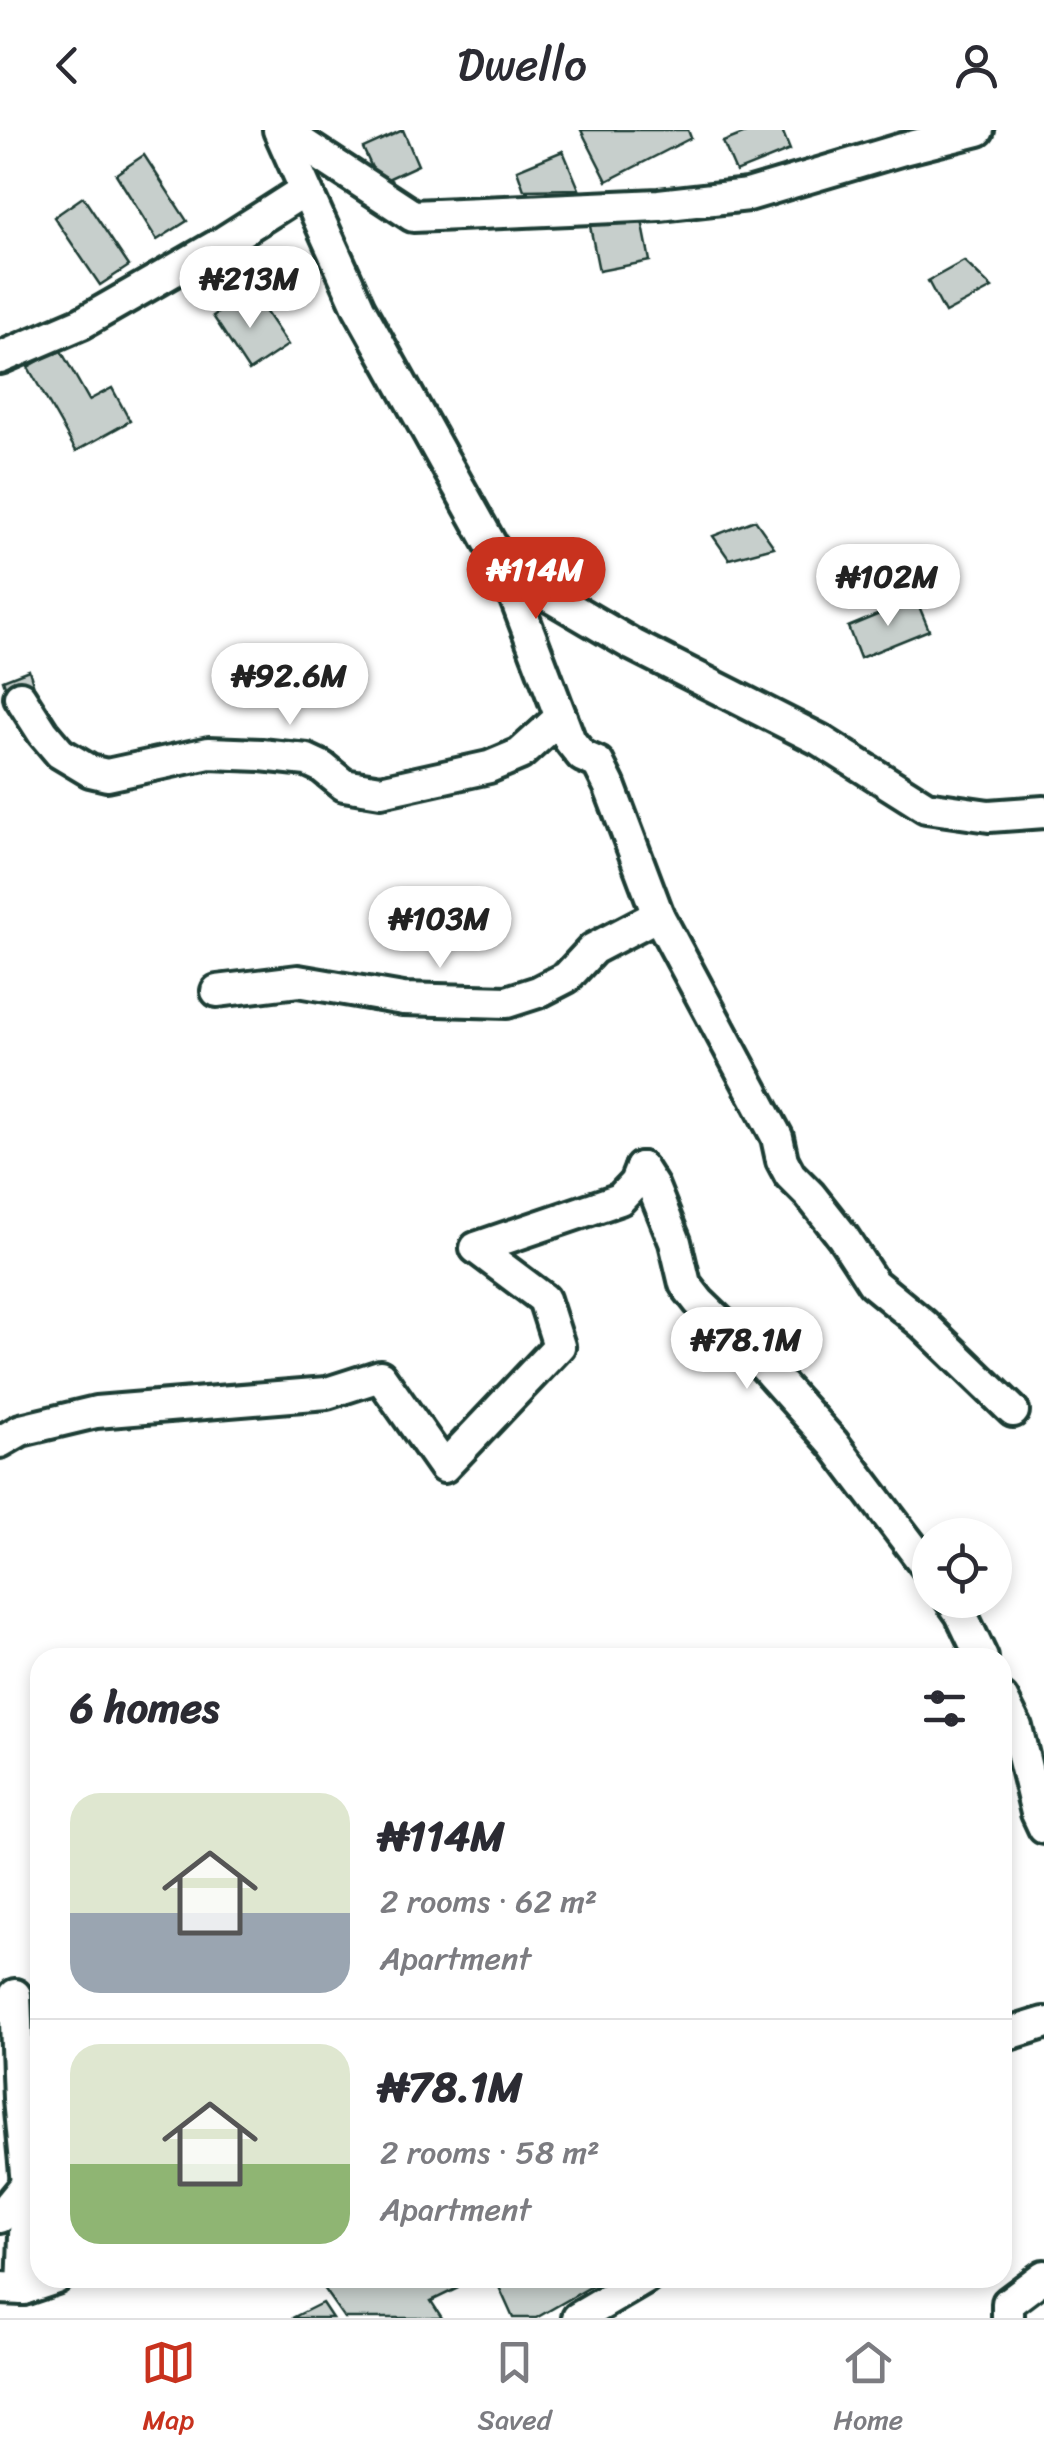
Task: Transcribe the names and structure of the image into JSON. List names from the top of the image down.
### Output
{
  "page": {
    "header": "Dwello",
    "price": [
      "₦213M",
      "₦114M",
      "₦102M",
      "₦92.6M",
      "₦103M",
      "₦78.1M"
    ],
    "heading": "6 homes",
    "list": [
      {
        "name": "₦114M",
        "note": "2 rooms · 62 m² · Apartment"
      },
      {
        "name": "₦78.1M",
        "note": "2 rooms · 58 m² · Apartment"
      }
    ],
    "tabs": ["Map", "Saved", "Home"]
  }
}
